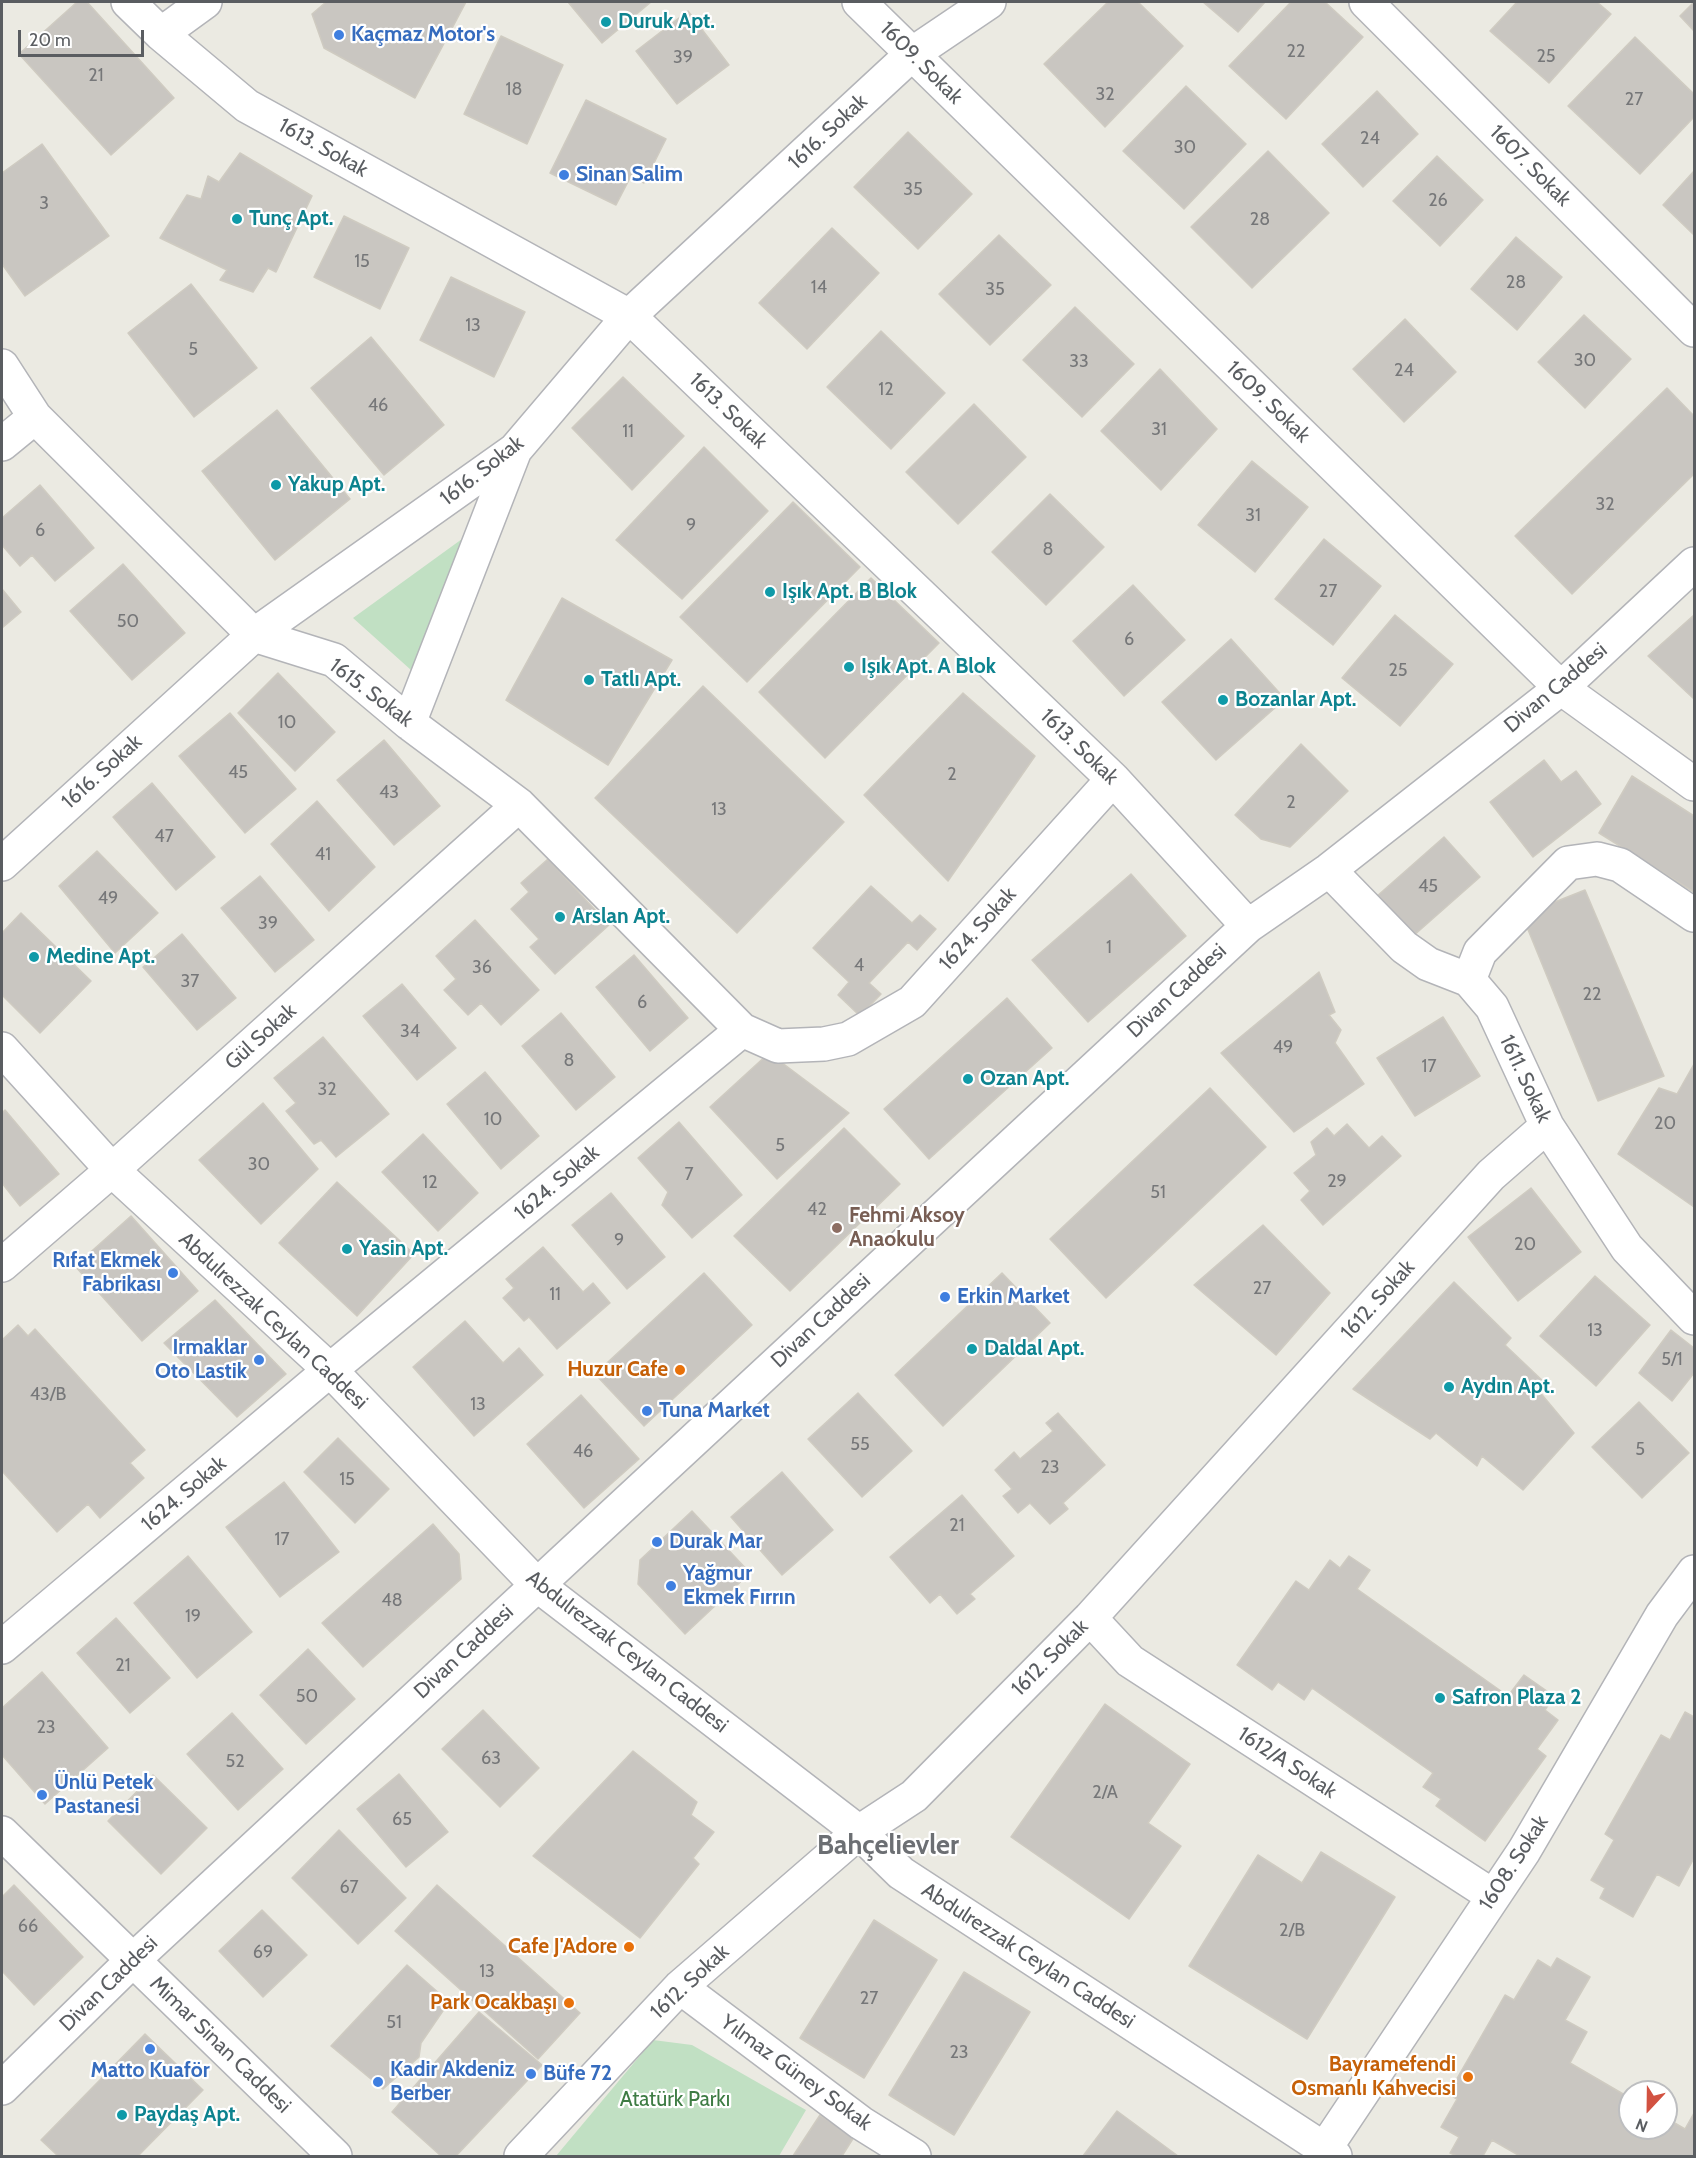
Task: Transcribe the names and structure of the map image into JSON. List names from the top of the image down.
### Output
{
  "streets": {
    "street": [
      "1609. Sokak",
      "1616. Sokak",
      "1613. Sokak",
      "1607. Sokak",
      "Divan Caddesi",
      "1615. Sokak",
      "1624. Sokak",
      "Gül Sokak",
      "1611. Sokak",
      "1612. Sokak",
      "Abdulrezzak Ceylan Caddesi",
      "1612/A Sokak",
      "1608. Sokak",
      "Mimar Sinan Caddesi",
      "Yılmaz Güney Sokak"
    ]
  },
  "crossings": [
    ["1609. Sokak", "1616. Sokak"],
    ["1609. Sokak", "Divan Caddesi"],
    ["1616. Sokak", "1613. Sokak"],
    ["1616. Sokak", "1615. Sokak"],
    ["1613. Sokak", "Divan Caddesi"],
    ["1613. Sokak", "1624. Sokak"],
    ["Divan Caddesi", "1611. Sokak"],
    ["Divan Caddesi", "Abdulrezzak Ceylan Caddesi"],
    ["Divan Caddesi", "Mimar Sinan Caddesi"],
    ["1615. Sokak", "1624. Sokak"],
    ["1615. Sokak", "Gül Sokak"],
    ["1624. Sokak", "Abdulrezzak Ceylan Caddesi"],
    ["Gül Sokak", "Abdulrezzak Ceylan Caddesi"],
    ["1611. Sokak", "1612. Sokak"],
    ["1612. Sokak", "Abdulrezzak Ceylan Caddesi"],
    ["1612. Sokak", "1612/A Sokak"],
    ["1612. Sokak", "Yılmaz Güney Sokak"],
    ["Abdulrezzak Ceylan Caddesi", "1608. Sokak"],
    ["1612/A Sokak", "1608. Sokak"]
  ],
  "districts": ["Bahçelievler"],
  "parks": ["Atatürk Parkı"],
  "places": [
    "Duruk Apt.",
    "Kaçmaz Motor's",
    "Sinan Salim",
    "Tunç Apt.",
    "Yakup Apt.",
    "Işık Apt. B Blok",
    "Işık Apt. A Blok",
    "Tatlı Apt.",
    "Bozanlar Apt.",
    "Arslan Apt.",
    "Medine Apt.",
    "Ozan Apt.",
    "Fehmi Aksoy Anaokulu",
    "Yasin Apt.",
    "Rıfat Ekmek Fabrikası",
    "Erkin Market",
    "Daldal Apt.",
    "Irmaklar Oto Lastik",
    "Huzur Cafe",
    "Aydın Apt.",
    "Tuna Market",
    "Durak Mar",
    "Yağmur Ekmek Fırrın",
    "Safron Plaza 2",
    "Ünlü Petek Pastanesi",
    "Cafe J'Adore",
    "Park Ocakbaşı",
    "Matto Kuaför",
    "Büfe 72",
    "Bayramefendi Osmanlı Kahvecisi",
    "Kadir Akdeniz Berber",
    "Paydaş Apt."
  ],
  "house_numbers": [
    "22",
    "25",
    "39",
    "21",
    "18",
    "32",
    "27",
    "24",
    "30",
    "35",
    "26",
    "3",
    "28",
    "15",
    "28",
    "14",
    "35",
    "13",
    "5",
    "30",
    "33",
    "24",
    "12",
    "46",
    "31",
    "11",
    "32",
    "31",
    "9",
    "6",
    "8",
    "27",
    "50",
    "6",
    "25",
    "10",
    "45",
    "2",
    "43",
    "2",
    "13",
    "47",
    "41",
    "45",
    "49",
    "39",
    "1",
    "4",
    "36",
    "37",
    "22",
    "6",
    "34",
    "49",
    "8",
    "17",
    "32",
    "10",
    "20",
    "5",
    "30",
    "7",
    "29",
    "12",
    "51",
    "42",
    "9",
    "20",
    "27",
    "11",
    "13",
    "5/1",
    "43/B",
    "13",
    "55",
    "5",
    "46",
    "23",
    "15",
    "21",
    "17",
    "48",
    "19",
    "21",
    "50",
    "23",
    "63",
    "52",
    "2/A",
    "65",
    "67",
    "66",
    "2/B",
    "69",
    "13",
    "27",
    "51",
    "23"
  ],
  "scale_bar": "20 m",
  "north": "bottom"
}
